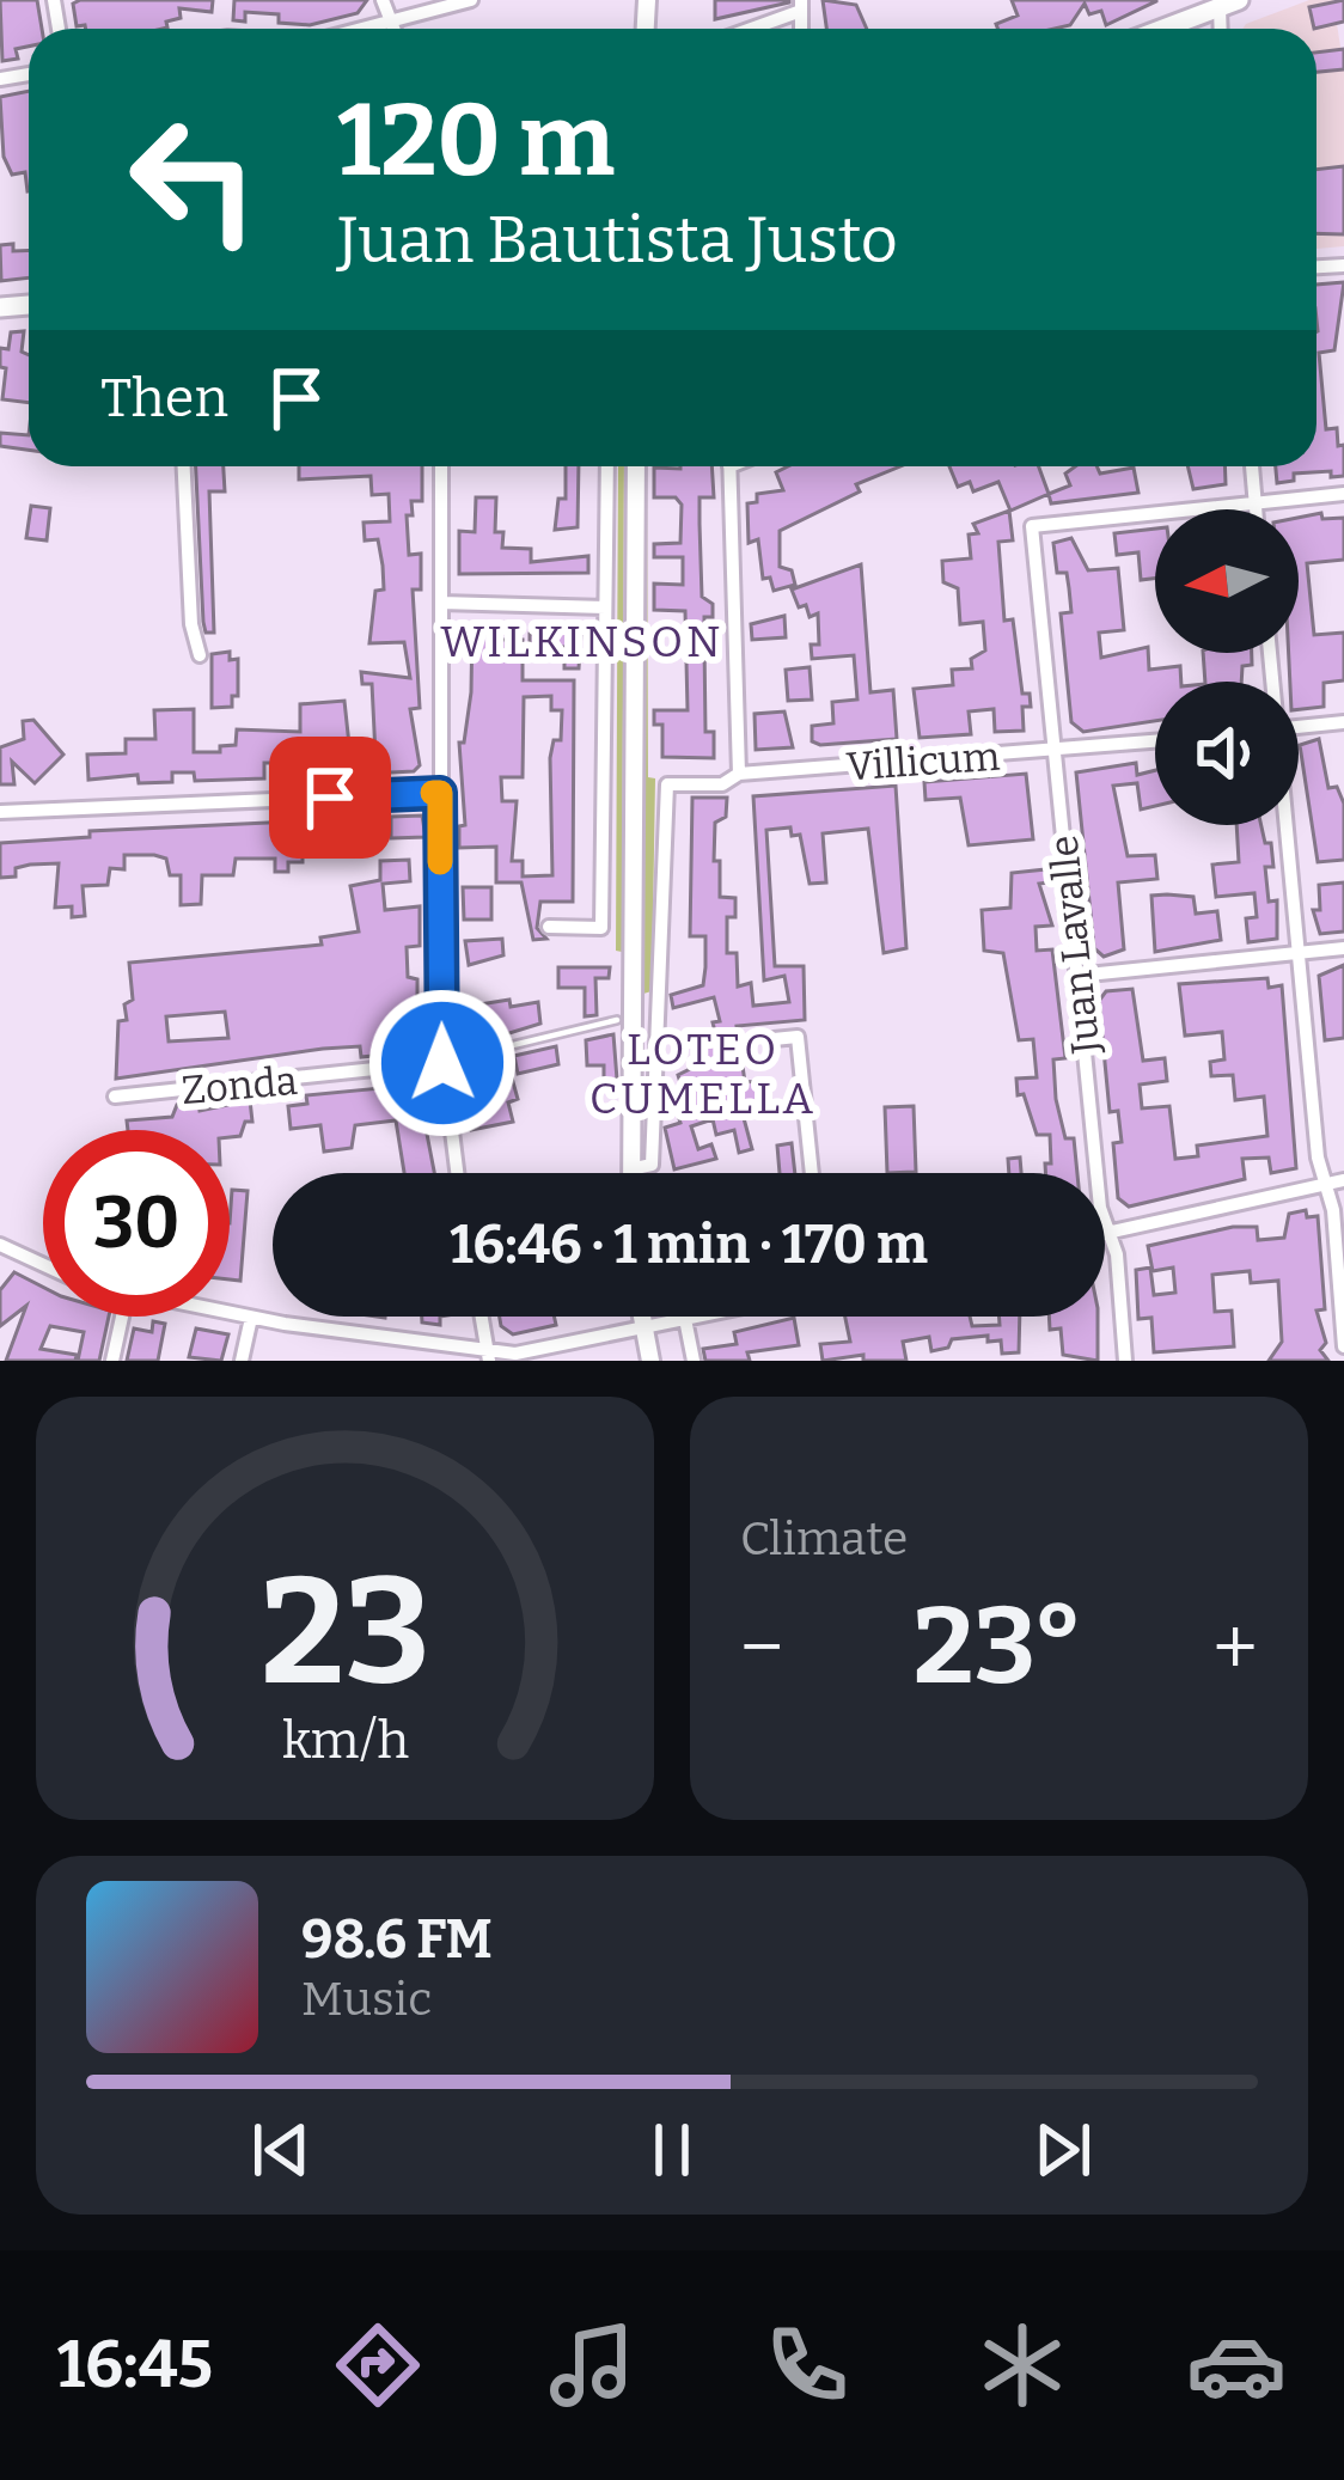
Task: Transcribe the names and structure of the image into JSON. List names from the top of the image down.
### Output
{
  "streets": {
    "street": ["Villicum", "Juan Lavalle", "Zonda"]
  },
  "crossings": [
    ["Villicum", "Juan Lavalle"]
  ],
  "districts": ["WILKINSON", "LOTEO CUMELLA"],
  "north": "left",
  "page": {
    "turn": ["120 m", "Juan Bautista Justo"],
    "then": "Then",
    "limit": "30",
    "trip": "16:46 · 1 min · 170 m",
    "tile": "Climate",
    "heat": ["−", "23°", "+"],
    "song": ["98.6 FM", "Music"],
    "tabs": "16:45",
    "gauge": ["23", "km/h"]
  }
}
